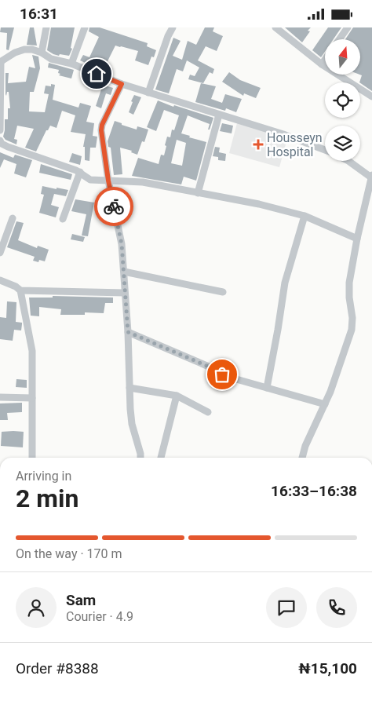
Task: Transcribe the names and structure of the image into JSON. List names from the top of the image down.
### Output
{
  "places": {
    "health": ["Housseyn Hospital"]
  },
  "north": "top",
  "page": {
    "status": "16:31",
    "heading": ["2 min", "Arriving in", "16:33–16:38"],
    "panel": [
      "Sam",
      "Courier · 4.9",
      "Order #8388",
      "₦15,100"
    ],
    "bar": "On the way · 170 m"
  }
}
